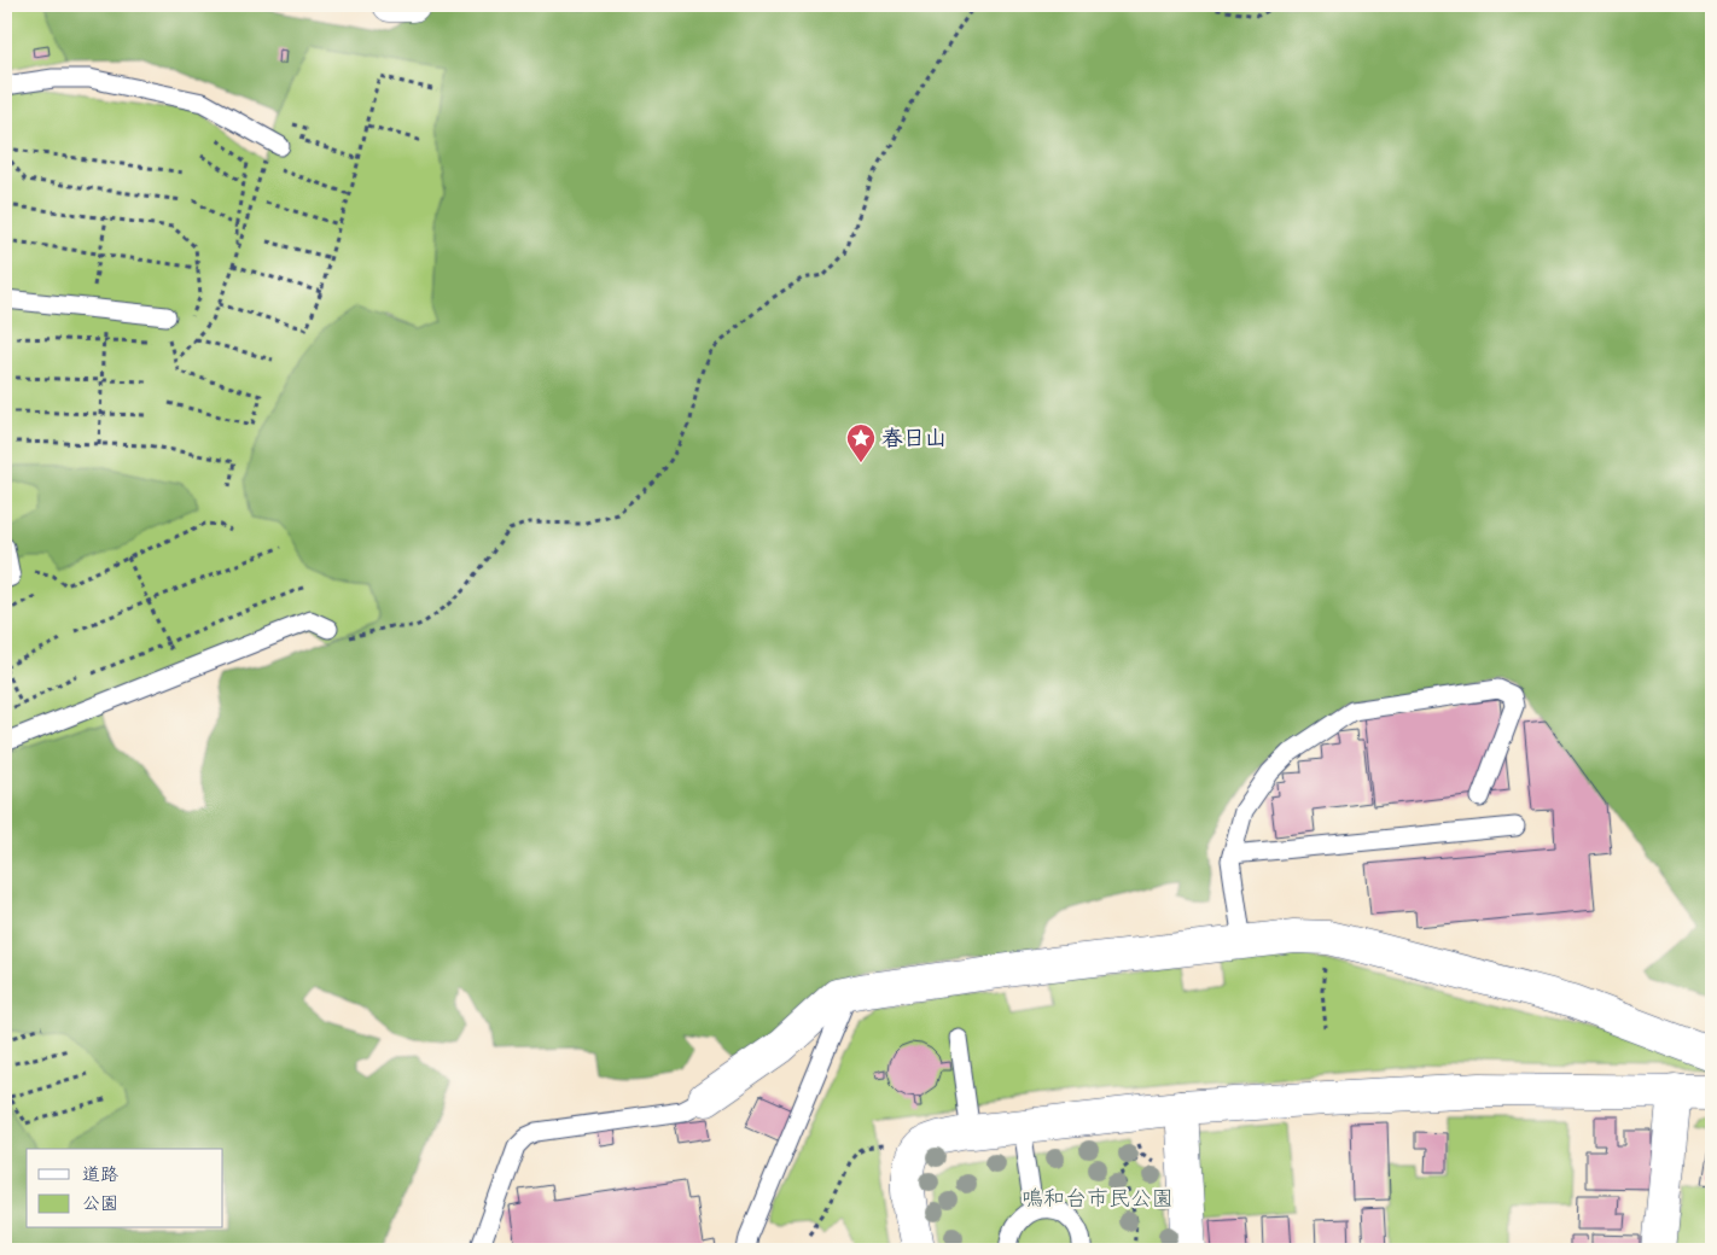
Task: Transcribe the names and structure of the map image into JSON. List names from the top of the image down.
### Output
{
  "parks": ["鳴和台市民公園"],
  "places": {
    "place": ["春日山"]
  },
  "legend": ["道路", "公園"]
}
